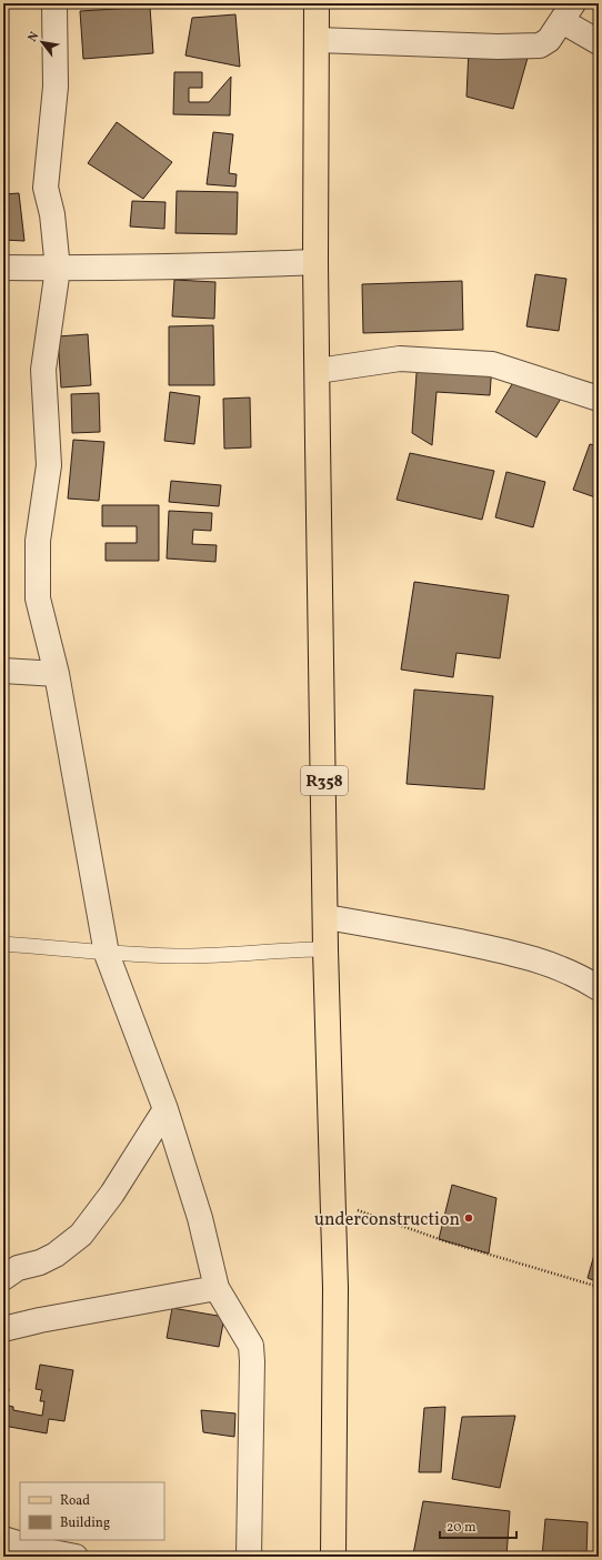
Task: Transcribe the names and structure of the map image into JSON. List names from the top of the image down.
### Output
{
  "streets": {
    "main road": ["R358"]
  },
  "places": ["underconstruction"],
  "legend": ["Road", "Building"],
  "scale_bar": "20 m",
  "north": "top left"
}
